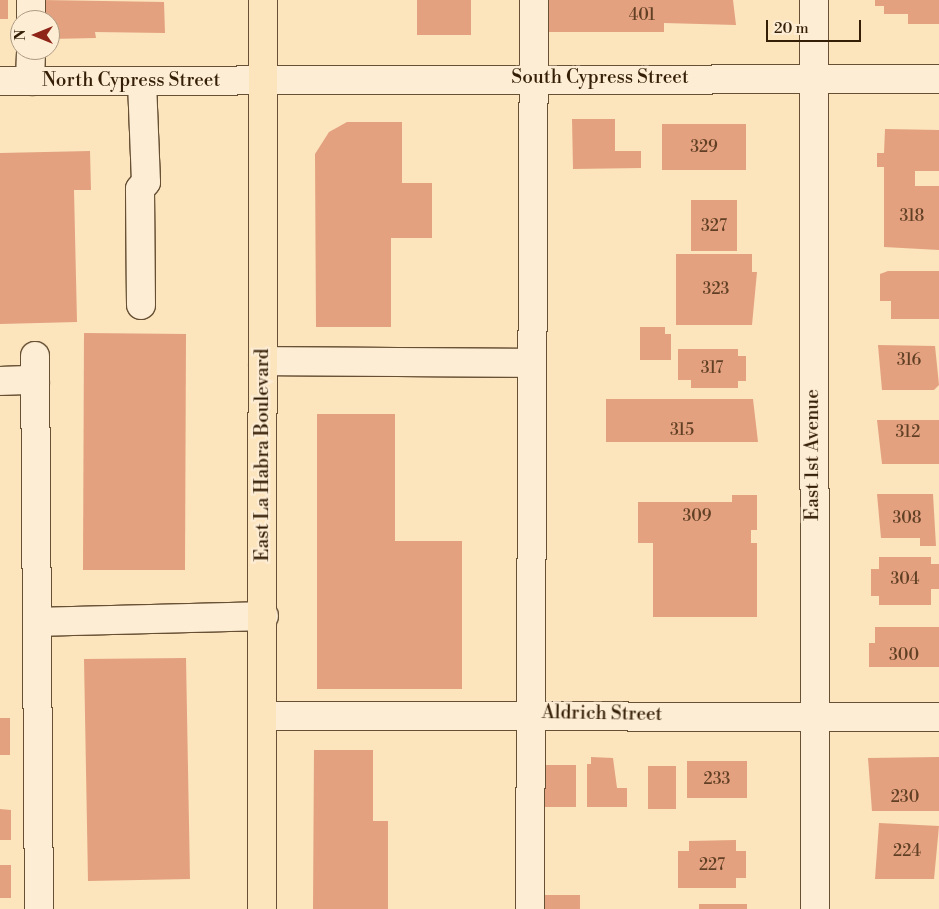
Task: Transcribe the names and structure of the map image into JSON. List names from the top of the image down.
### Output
{
  "streets": {
    "main road": ["East La Habra Boulevard"],
    "street": [
      "South Cypress Street",
      "North Cypress Street",
      "East 1st Avenue",
      "Aldrich Street"
    ]
  },
  "crossings": [
    ["South Cypress Street", "North Cypress Street"],
    ["South Cypress Street", "East La Habra Boulevard"],
    ["South Cypress Street", "East 1st Avenue"],
    ["North Cypress Street", "East La Habra Boulevard"],
    ["East La Habra Boulevard", "Aldrich Street"],
    ["East 1st Avenue", "Aldrich Street"]
  ],
  "house_numbers": [
    "401",
    "329",
    "318",
    "327",
    "323",
    "316",
    "317",
    "315",
    "312",
    "309",
    "308",
    "304",
    "300",
    "233",
    "230",
    "224",
    "227"
  ],
  "scale_bar": "20 m",
  "north": "left"
}
